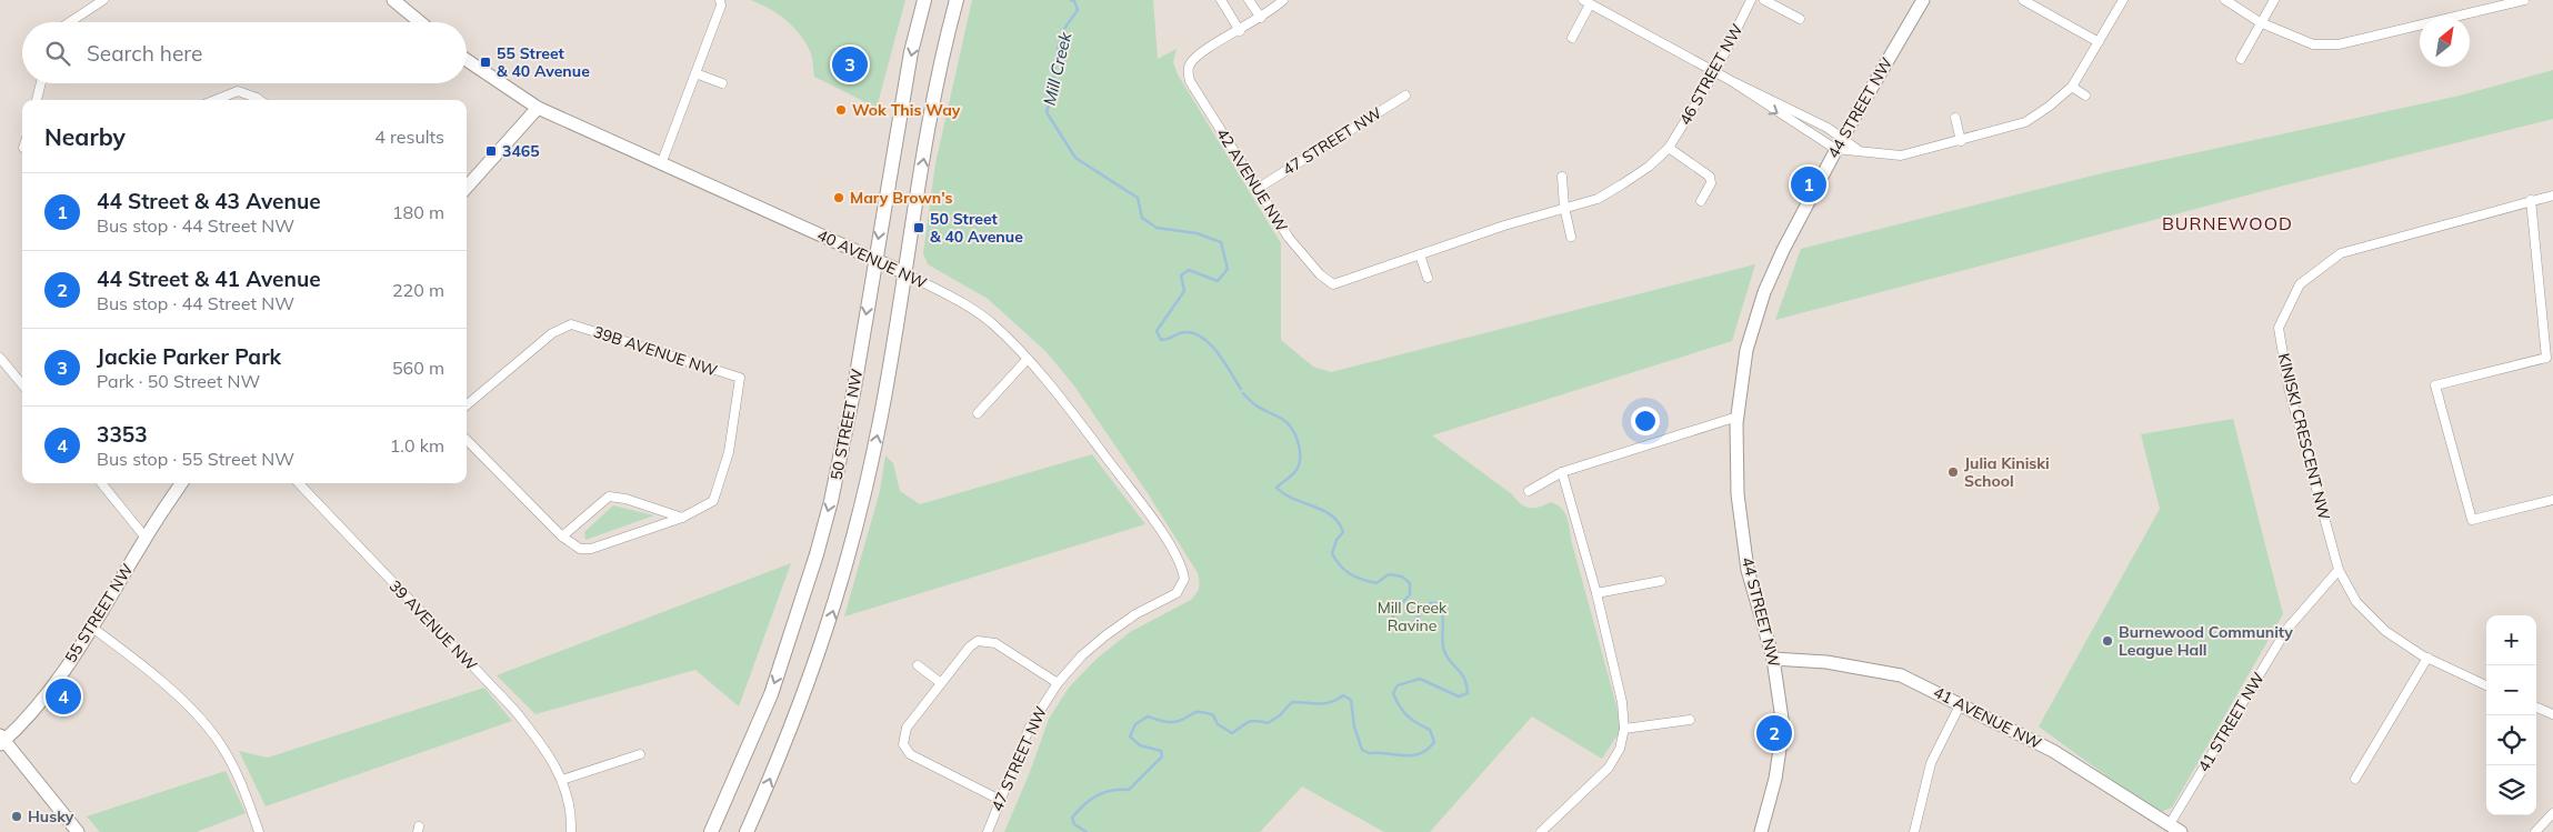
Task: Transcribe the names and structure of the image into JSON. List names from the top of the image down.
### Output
{
  "streets": {
    "main road": ["50 STREET NW"],
    "street": [
      "46 STREET NW",
      "44 STREET NW",
      "47 STREET NW",
      "42 AVENUE NW",
      "40 AVENUE NW",
      "39B AVENUE NW",
      "KINISKI CRESCENT NW",
      "55 STREET NW",
      "39 AVENUE NW",
      "41 AVENUE NW",
      "41 STREET NW"
    ]
  },
  "crossings": [
    ["46 STREET NW", "42 AVENUE NW"],
    ["44 STREET NW", "41 AVENUE NW"],
    ["47 STREET NW", "42 AVENUE NW"],
    ["47 STREET NW", "40 AVENUE NW"],
    ["40 AVENUE NW", "50 STREET NW"],
    ["KINISKI CRESCENT NW", "41 STREET NW"],
    ["41 AVENUE NW", "41 STREET NW"]
  ],
  "districts": ["BURNEWOOD"],
  "water": ["Mill Creek"],
  "parks": ["Mill Creek Ravine"],
  "places": {
    "transit": ["55 Street & 40 Avenue", "3465", "50 Street & 40 Avenue"],
    "other": [
      "Wok This Way",
      "Mary Brown's",
      "Julia Kiniski School",
      "Burnewood Community League Hall",
      "Husky"
    ]
  },
  "north": "top right",
  "page": {
    "search": "Search here",
    "pins": [
      "3",
      "1",
      "4",
      "2"
    ],
    "heading": ["Nearby", "4 results"],
    "list": [
      {
        "mark": "1",
        "name": "44 Street & 43 Avenue",
        "note": "Bus stop · 44 Street NW",
        "value": "180 m"
      },
      {
        "mark": "2",
        "name": "44 Street & 41 Avenue",
        "note": "Bus stop · 44 Street NW",
        "value": "220 m"
      },
      {
        "mark": "3",
        "name": "Jackie Parker Park",
        "note": "Park · 50 Street NW",
        "value": "560 m"
      },
      {
        "mark": "4",
        "name": "3353",
        "note": "Bus stop · 55 Street NW",
        "value": "1.0 km"
      }
    ],
    "map_buttons": ["+", "−"]
  }
}
